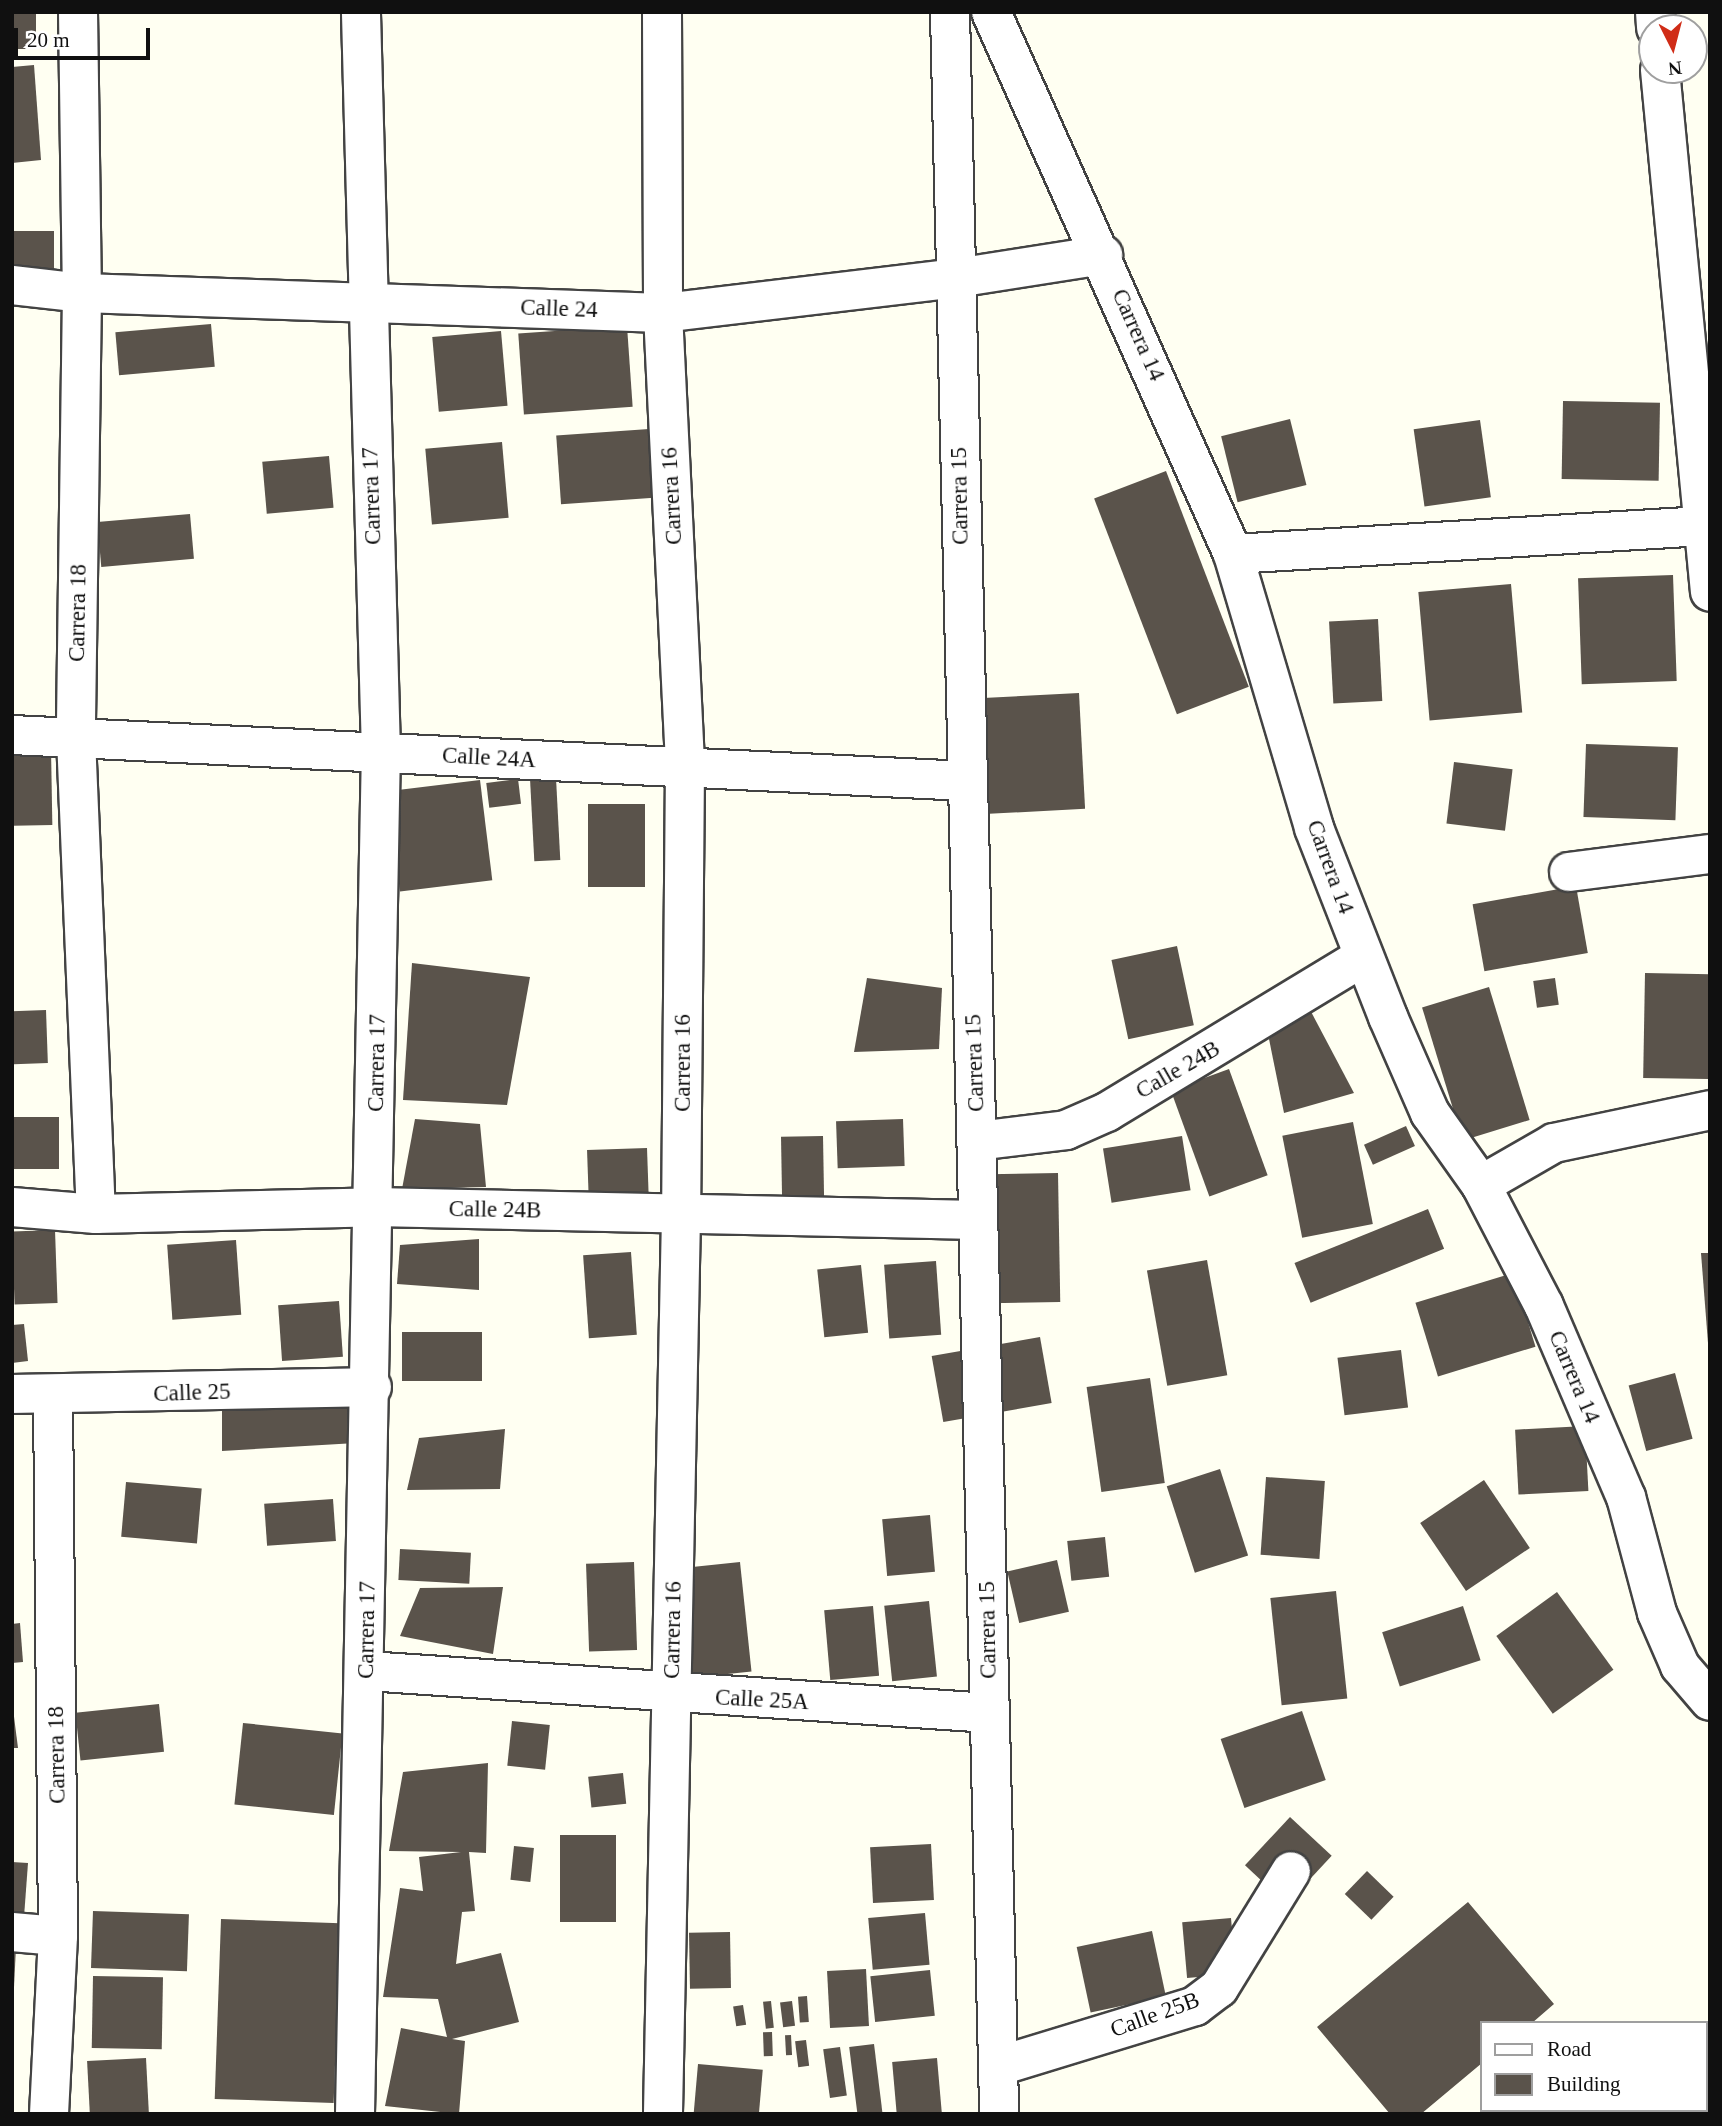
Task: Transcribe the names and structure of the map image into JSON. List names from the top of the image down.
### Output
{
  "streets": {
    "street": [
      "Calle 24",
      "Carrera 14",
      "Carrera 17",
      "Carrera 16",
      "Carrera 15",
      "Carrera 18",
      "Calle 24A",
      "Calle 24B",
      "Calle 25",
      "Calle 25A",
      "Calle 25B"
    ]
  },
  "crossings": [
    ["Calle 24", "Carrera 14"],
    ["Calle 24", "Carrera 17"],
    ["Calle 24", "Carrera 16"],
    ["Calle 24", "Carrera 15"],
    ["Calle 24", "Carrera 18"],
    ["Carrera 14", "Calle 24B"],
    ["Carrera 17", "Calle 24A"],
    ["Carrera 17", "Calle 24B"],
    ["Carrera 17", "Calle 25"],
    ["Carrera 17", "Calle 25A"],
    ["Carrera 16", "Calle 24A"],
    ["Carrera 16", "Calle 24B"],
    ["Carrera 16", "Calle 25A"],
    ["Carrera 15", "Calle 24A"],
    ["Carrera 15", "Calle 24B"],
    ["Carrera 15", "Calle 25A"],
    ["Carrera 15", "Calle 25B"],
    ["Carrera 18", "Calle 24A"],
    ["Carrera 18", "Calle 24B"],
    ["Carrera 18", "Calle 25"]
  ],
  "legend": ["Road", "Building"],
  "scale_bar": "20 m",
  "north": "bottom"
}
